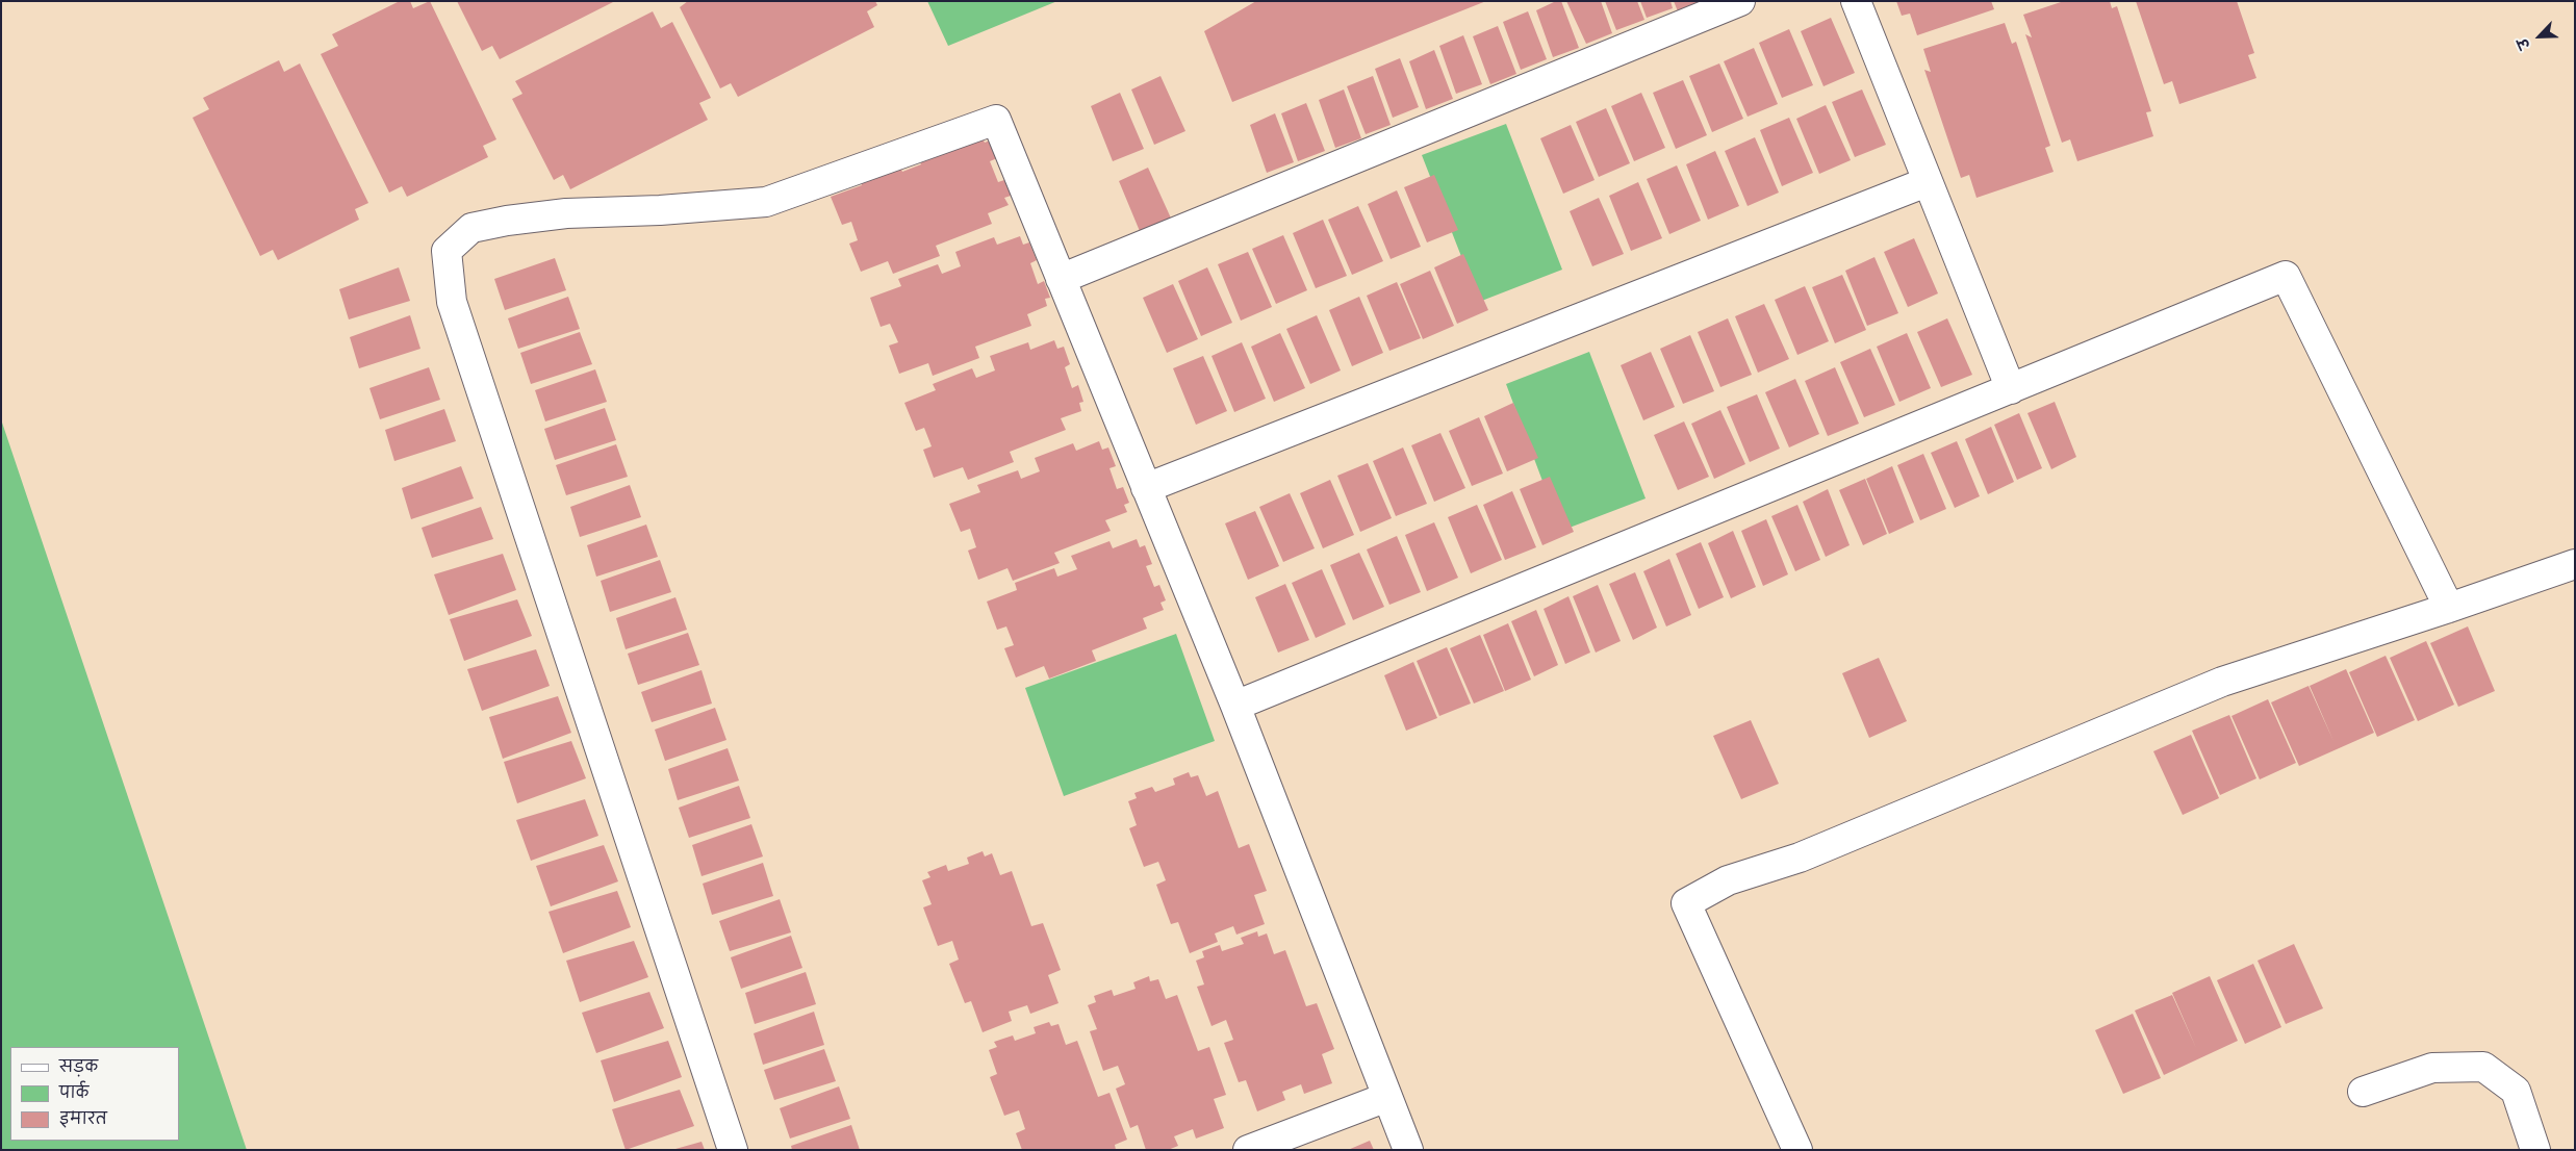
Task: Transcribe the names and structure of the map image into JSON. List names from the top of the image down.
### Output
{
  "legend": ["सड़क", "पार्क", "इमारत"],
  "north": "bottom left"
}
